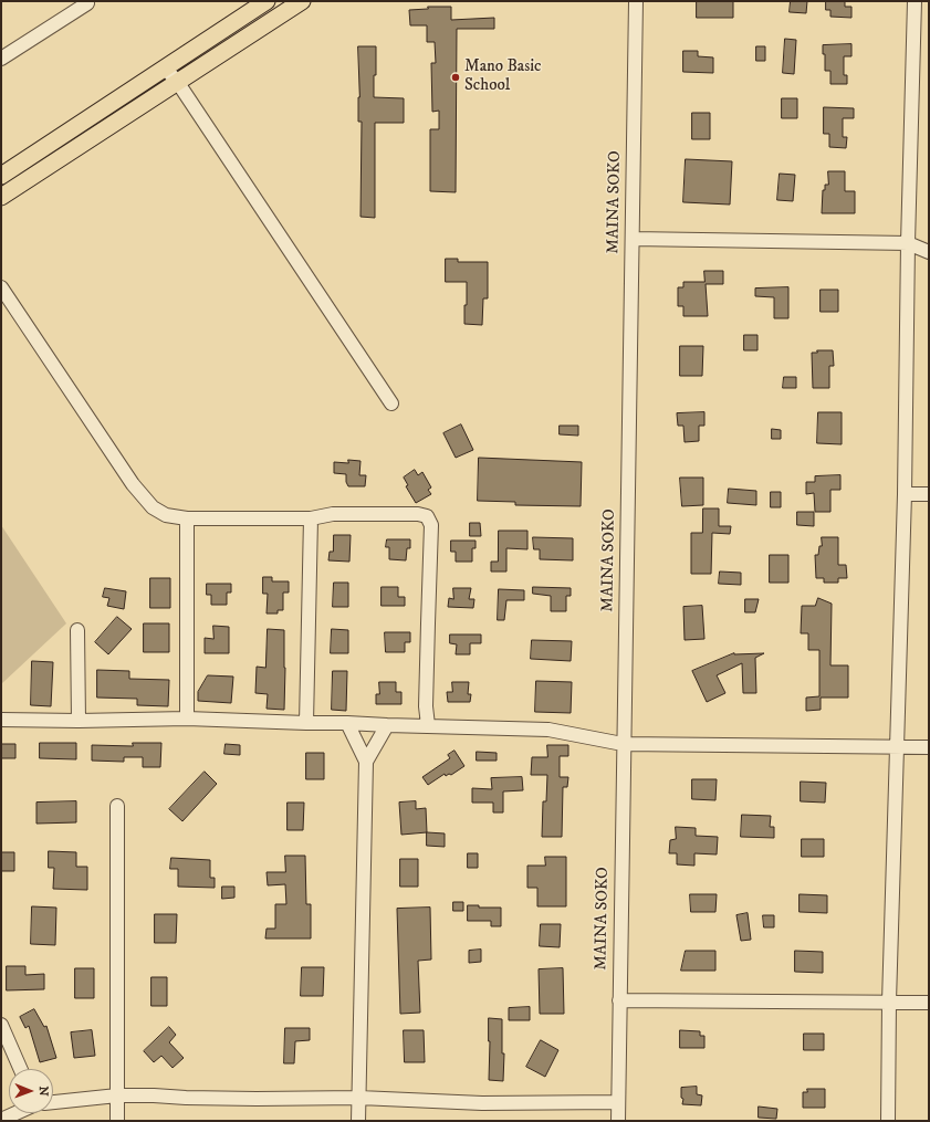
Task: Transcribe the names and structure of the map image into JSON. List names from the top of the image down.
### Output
{
  "streets": {
    "street": ["MAINA SOKO"]
  },
  "places": ["Mano Basic School"],
  "north": "right"
}
